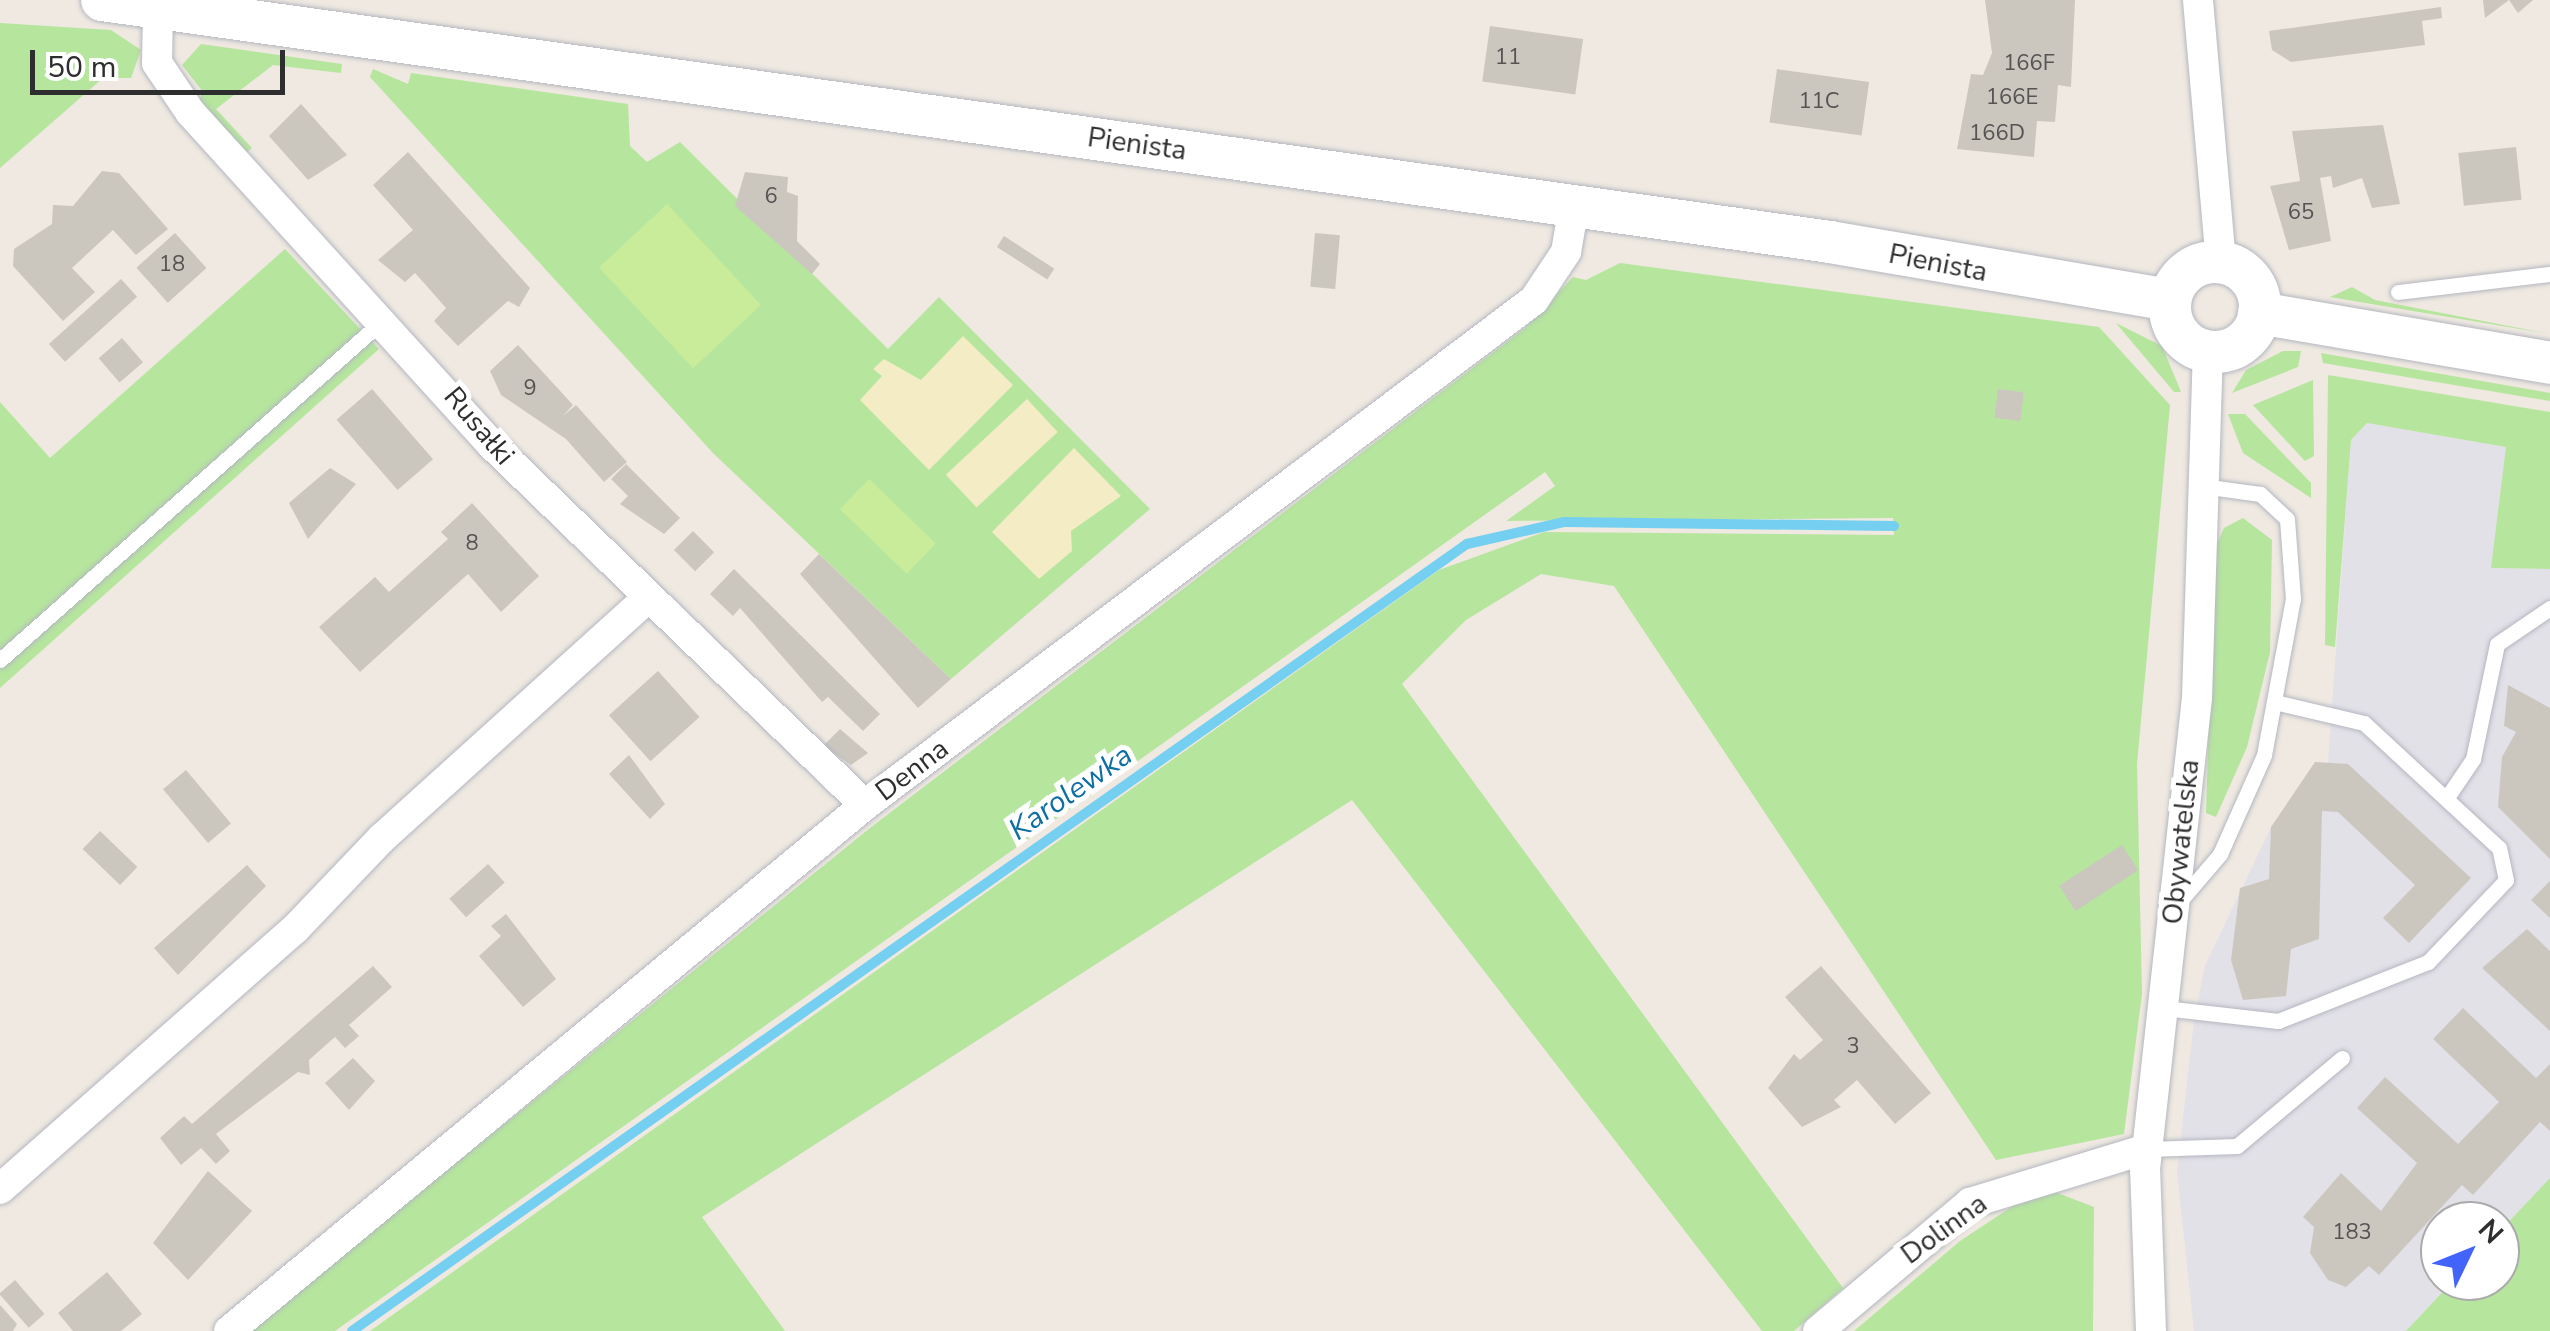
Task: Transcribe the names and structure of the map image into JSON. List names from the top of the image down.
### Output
{
  "streets": {
    "street": [
      "Pienista",
      "Rusałki",
      "Denna",
      "Obywatelska",
      "Dolinna"
    ]
  },
  "crossings": [
    ["Pienista", "Rusałki"],
    ["Pienista", "Denna"],
    ["Pienista", "Obywatelska"],
    ["Rusałki", "Denna"],
    ["Obywatelska", "Dolinna"]
  ],
  "water": ["Karolewka"],
  "house_numbers": [
    "11",
    "166F",
    "166E",
    "11C",
    "166D",
    "6",
    "65",
    "18",
    "9",
    "8",
    "3",
    "183"
  ],
  "scale_bar": "50 m",
  "north": "top right"
}
